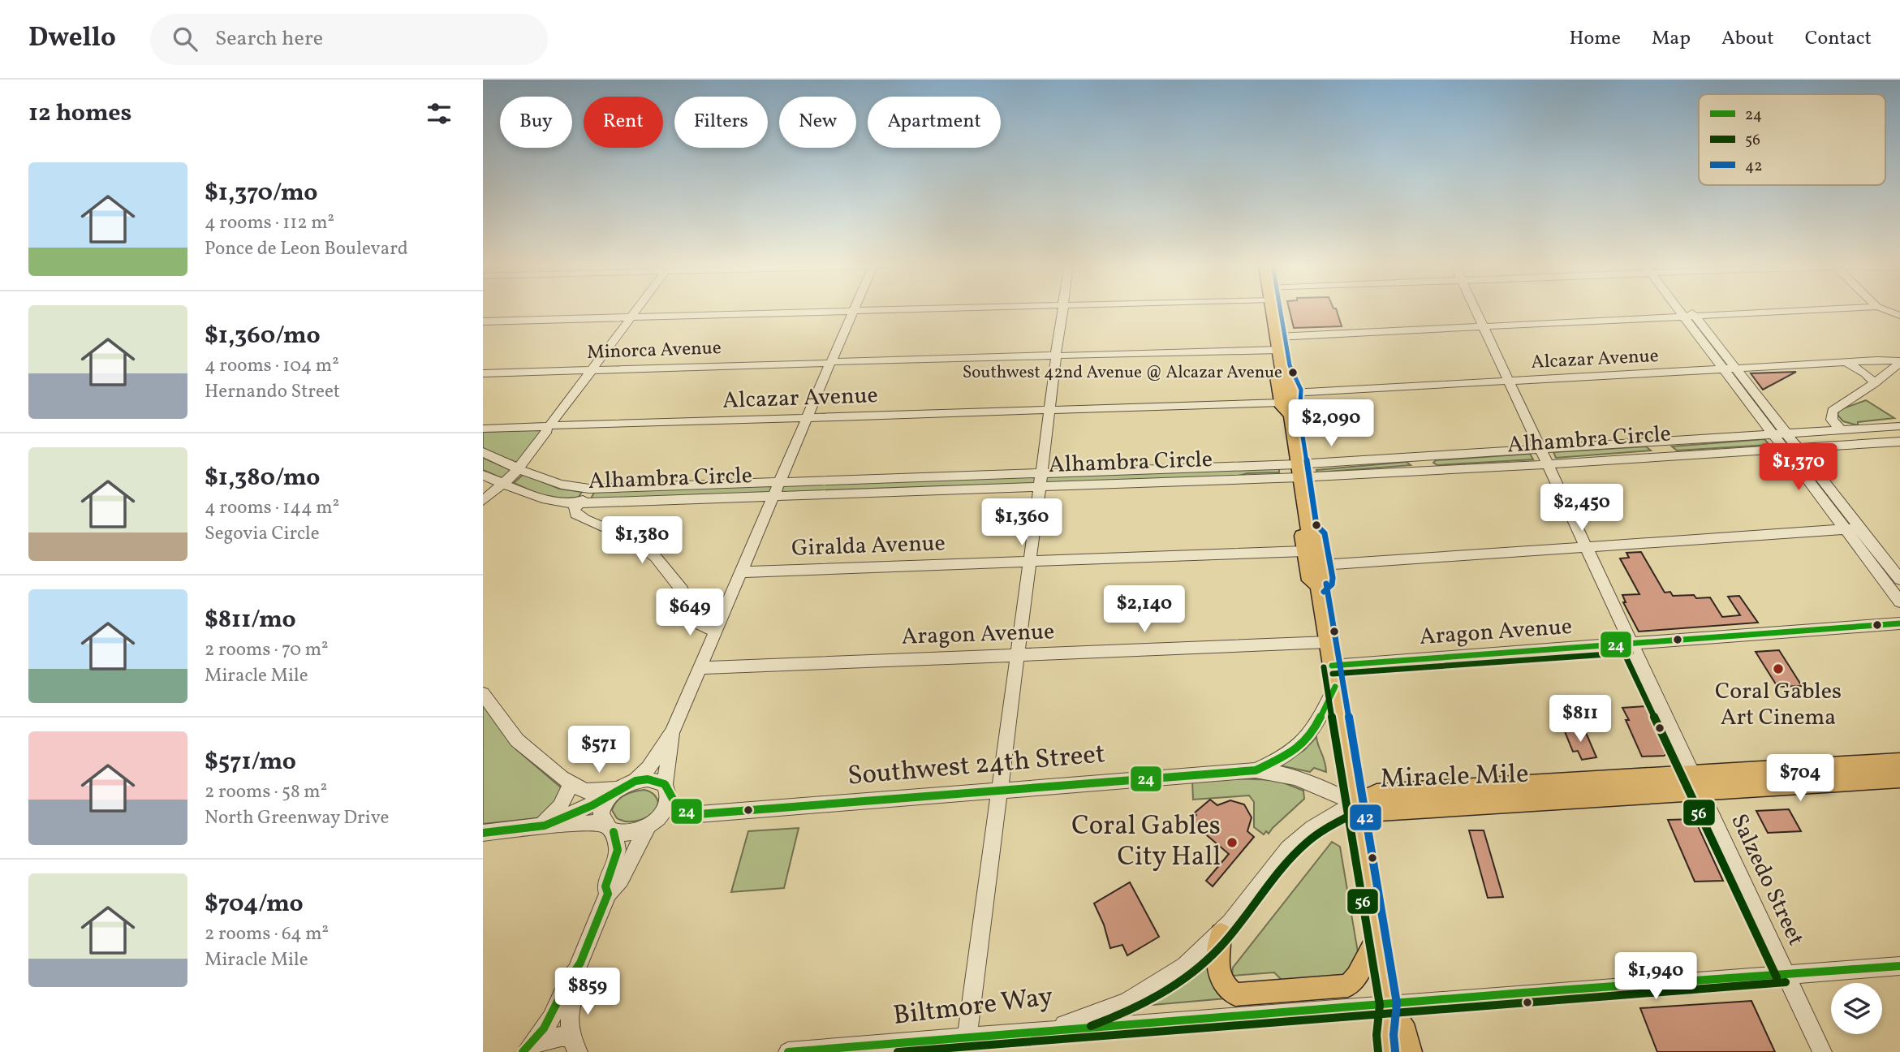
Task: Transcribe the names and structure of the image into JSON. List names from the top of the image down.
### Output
{
  "streets": {
    "main road": ["Miracle Mile"],
    "street": [
      "Minorca Avenue",
      "Alcazar Avenue",
      "Alhambra Circle",
      "Giralda Avenue",
      "Aragon Avenue",
      "Southwest 24th Street",
      "Salzedo Street",
      "Biltmore Way"
    ]
  },
  "crossings": [
    ["Minorca Avenue", "Salzedo Street"],
    ["Alcazar Avenue", "Salzedo Street"],
    ["Alhambra Circle", "Salzedo Street"],
    ["Aragon Avenue", "Salzedo Street"],
    ["Southwest 24th Street", "Miracle Mile"],
    ["Southwest 24th Street", "Biltmore Way"],
    ["Miracle Mile", "Salzedo Street"],
    ["Miracle Mile", "Biltmore Way"]
  ],
  "places": ["Southwest 42nd Avenue @ Alcazar Avenue", "Coral Gables Art Cinema", "Coral Gables City Hall"],
  "lines": ["transit line 42", "transit line 24", "transit line 56"],
  "legend": ["24", "56", "42"],
  "page": {
    "header": "Dwello",
    "search": "Search here",
    "nav": [
      "Home",
      "Map",
      "About",
      "Contact"
    ],
    "heading": "12 homes",
    "chip": [
      "Buy",
      "Rent",
      "Filters",
      "New",
      "Apartment"
    ],
    "list": [
      {
        "name": "$1,370/mo",
        "note": "4 rooms · 112 m² · Ponce de Leon Boulevard"
      },
      {
        "name": "$1,360/mo",
        "note": "4 rooms · 104 m² · Hernando Street"
      },
      {
        "name": "$1,380/mo",
        "note": "4 rooms · 144 m² · Segovia Circle"
      },
      {
        "name": "$811/mo",
        "note": "2 rooms · 70 m² · Miracle Mile"
      },
      {
        "name": "$571/mo",
        "note": "2 rooms · 58 m² · North Greenway Drive"
      },
      {
        "name": "$704/mo",
        "note": "2 rooms · 64 m² · Miracle Mile"
      }
    ],
    "price": [
      "$2,090",
      "$1,370",
      "$2,450",
      "$1,360",
      "$1,380",
      "$2,140",
      "$649",
      "$811",
      "$571",
      "$704",
      "$1,940",
      "$859"
    ]
  }
}
